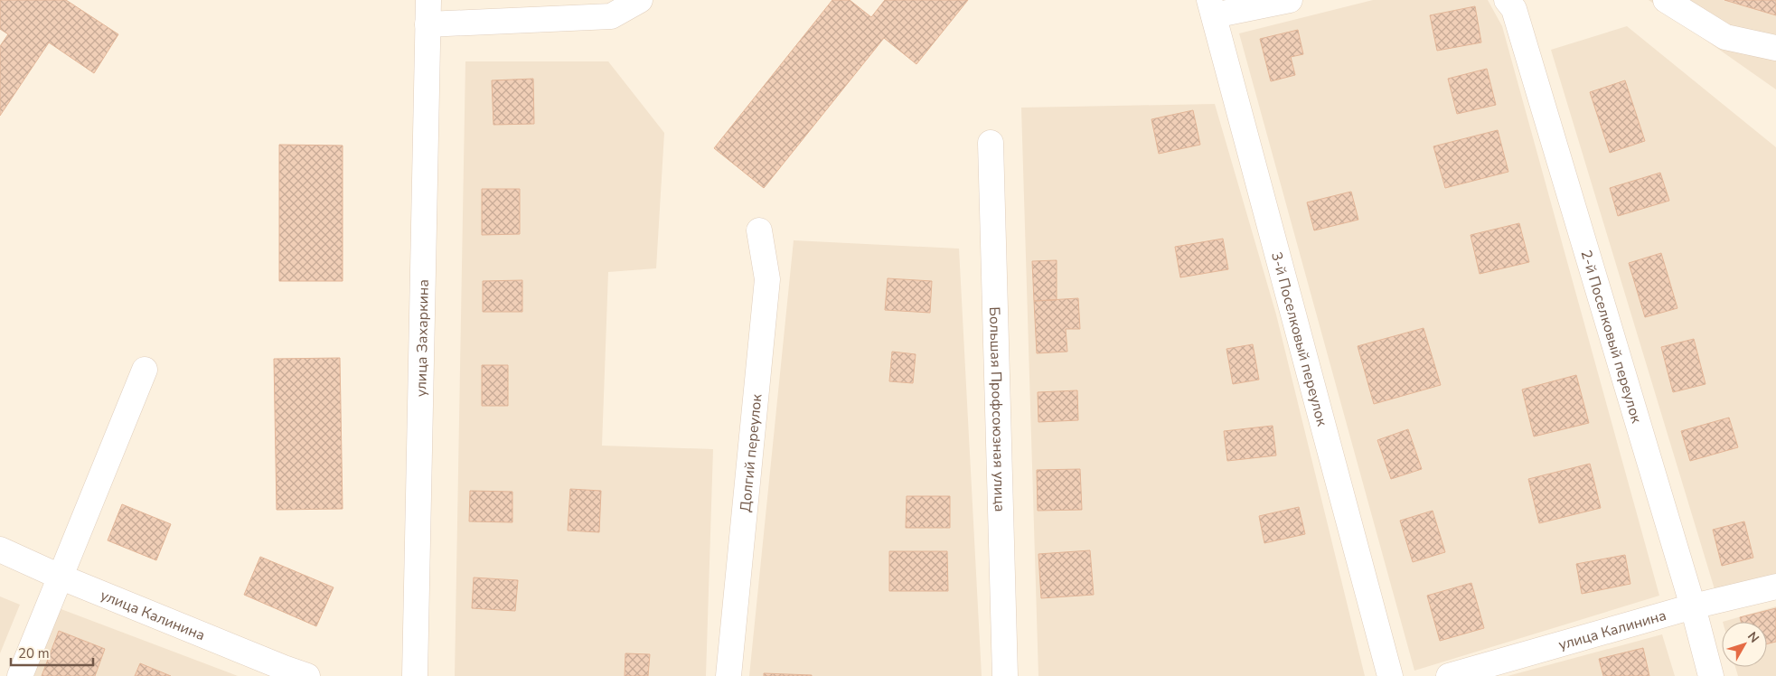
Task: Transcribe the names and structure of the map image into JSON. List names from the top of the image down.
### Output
{
  "streets": {
    "street": [
      "2-й Поселковый переулок",
      "улица Захаркина",
      "3-й Поселковый переулок",
      "Большая Профсоюзная улица",
      "Долгий переулок",
      "улица Калинина"
    ]
  },
  "crossings": [
    ["2-й Поселковый переулок", "улица Калинина"]
  ],
  "scale_bar": "20 m",
  "north": "top right"
}
